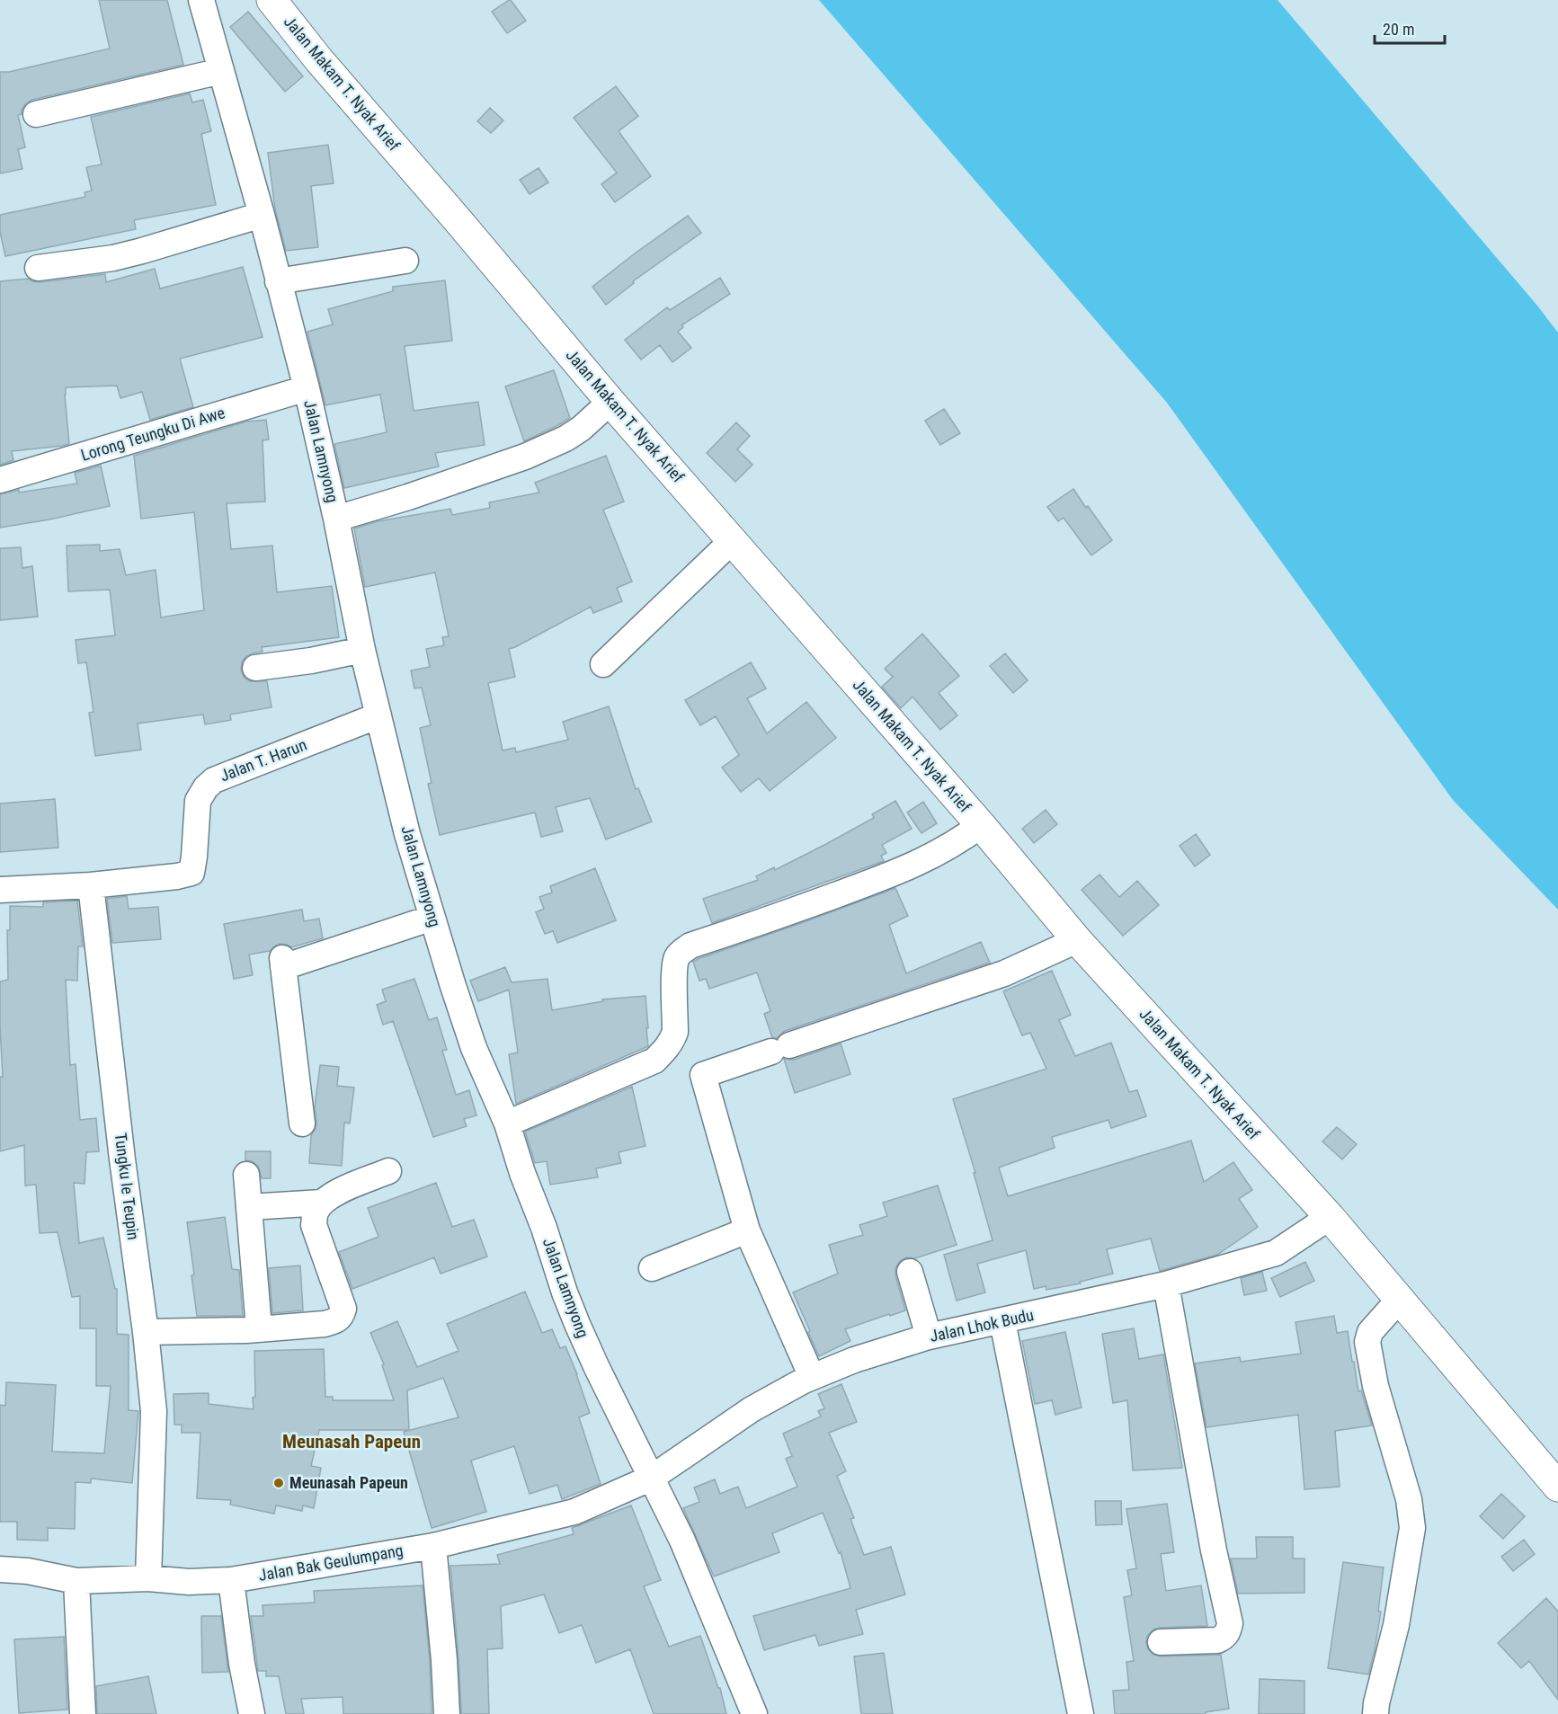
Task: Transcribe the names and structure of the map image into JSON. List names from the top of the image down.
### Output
{
  "streets": {
    "street": [
      "Jalan Makam T. Nyak Arief",
      "Lorong Teungku Di Awe",
      "Jalan Lamnyong",
      "Jalan T. Harun",
      "Tungku Ie Teupin",
      "Jalan Lhok Budu",
      "Jalan Bak Geulumpang"
    ]
  },
  "crossings": [
    ["Jalan Makam T. Nyak Arief", "Jalan Lhok Budu"],
    ["Lorong Teungku Di Awe", "Jalan Lamnyong"],
    ["Jalan Lamnyong", "Jalan T. Harun"],
    ["Jalan Lamnyong", "Jalan Lhok Budu"],
    ["Jalan Lamnyong", "Jalan Bak Geulumpang"],
    ["Jalan T. Harun", "Tungku Ie Teupin"],
    ["Tungku Ie Teupin", "Jalan Bak Geulumpang"],
    ["Jalan Lhok Budu", "Jalan Bak Geulumpang"]
  ],
  "districts": ["Meunasah Papeun"],
  "places": ["Meunasah Papeun"],
  "scale_bar": "20 m"
}
